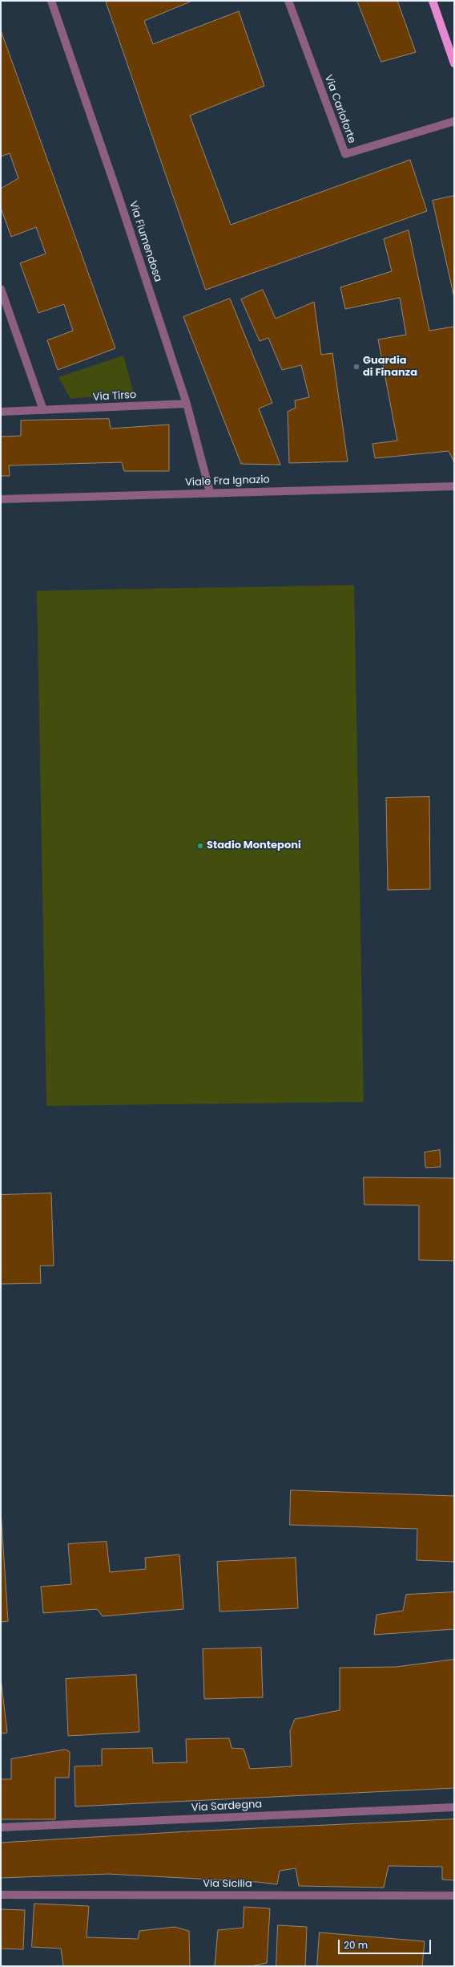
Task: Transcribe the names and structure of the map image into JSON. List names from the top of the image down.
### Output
{
  "streets": {
    "street": [
      "Via Carloforte",
      "Via Flumendosa",
      "Via Tirso",
      "Viale Fra Ignazio",
      "Via Sardegna",
      "Via Sicilia"
    ]
  },
  "crossings": [
    ["Via Flumendosa", "Via Tirso"],
    ["Via Flumendosa", "Viale Fra Ignazio"]
  ],
  "places": ["Guardia di Finanza", "Stadio Monteponi"],
  "scale_bar": "20 m"
}
